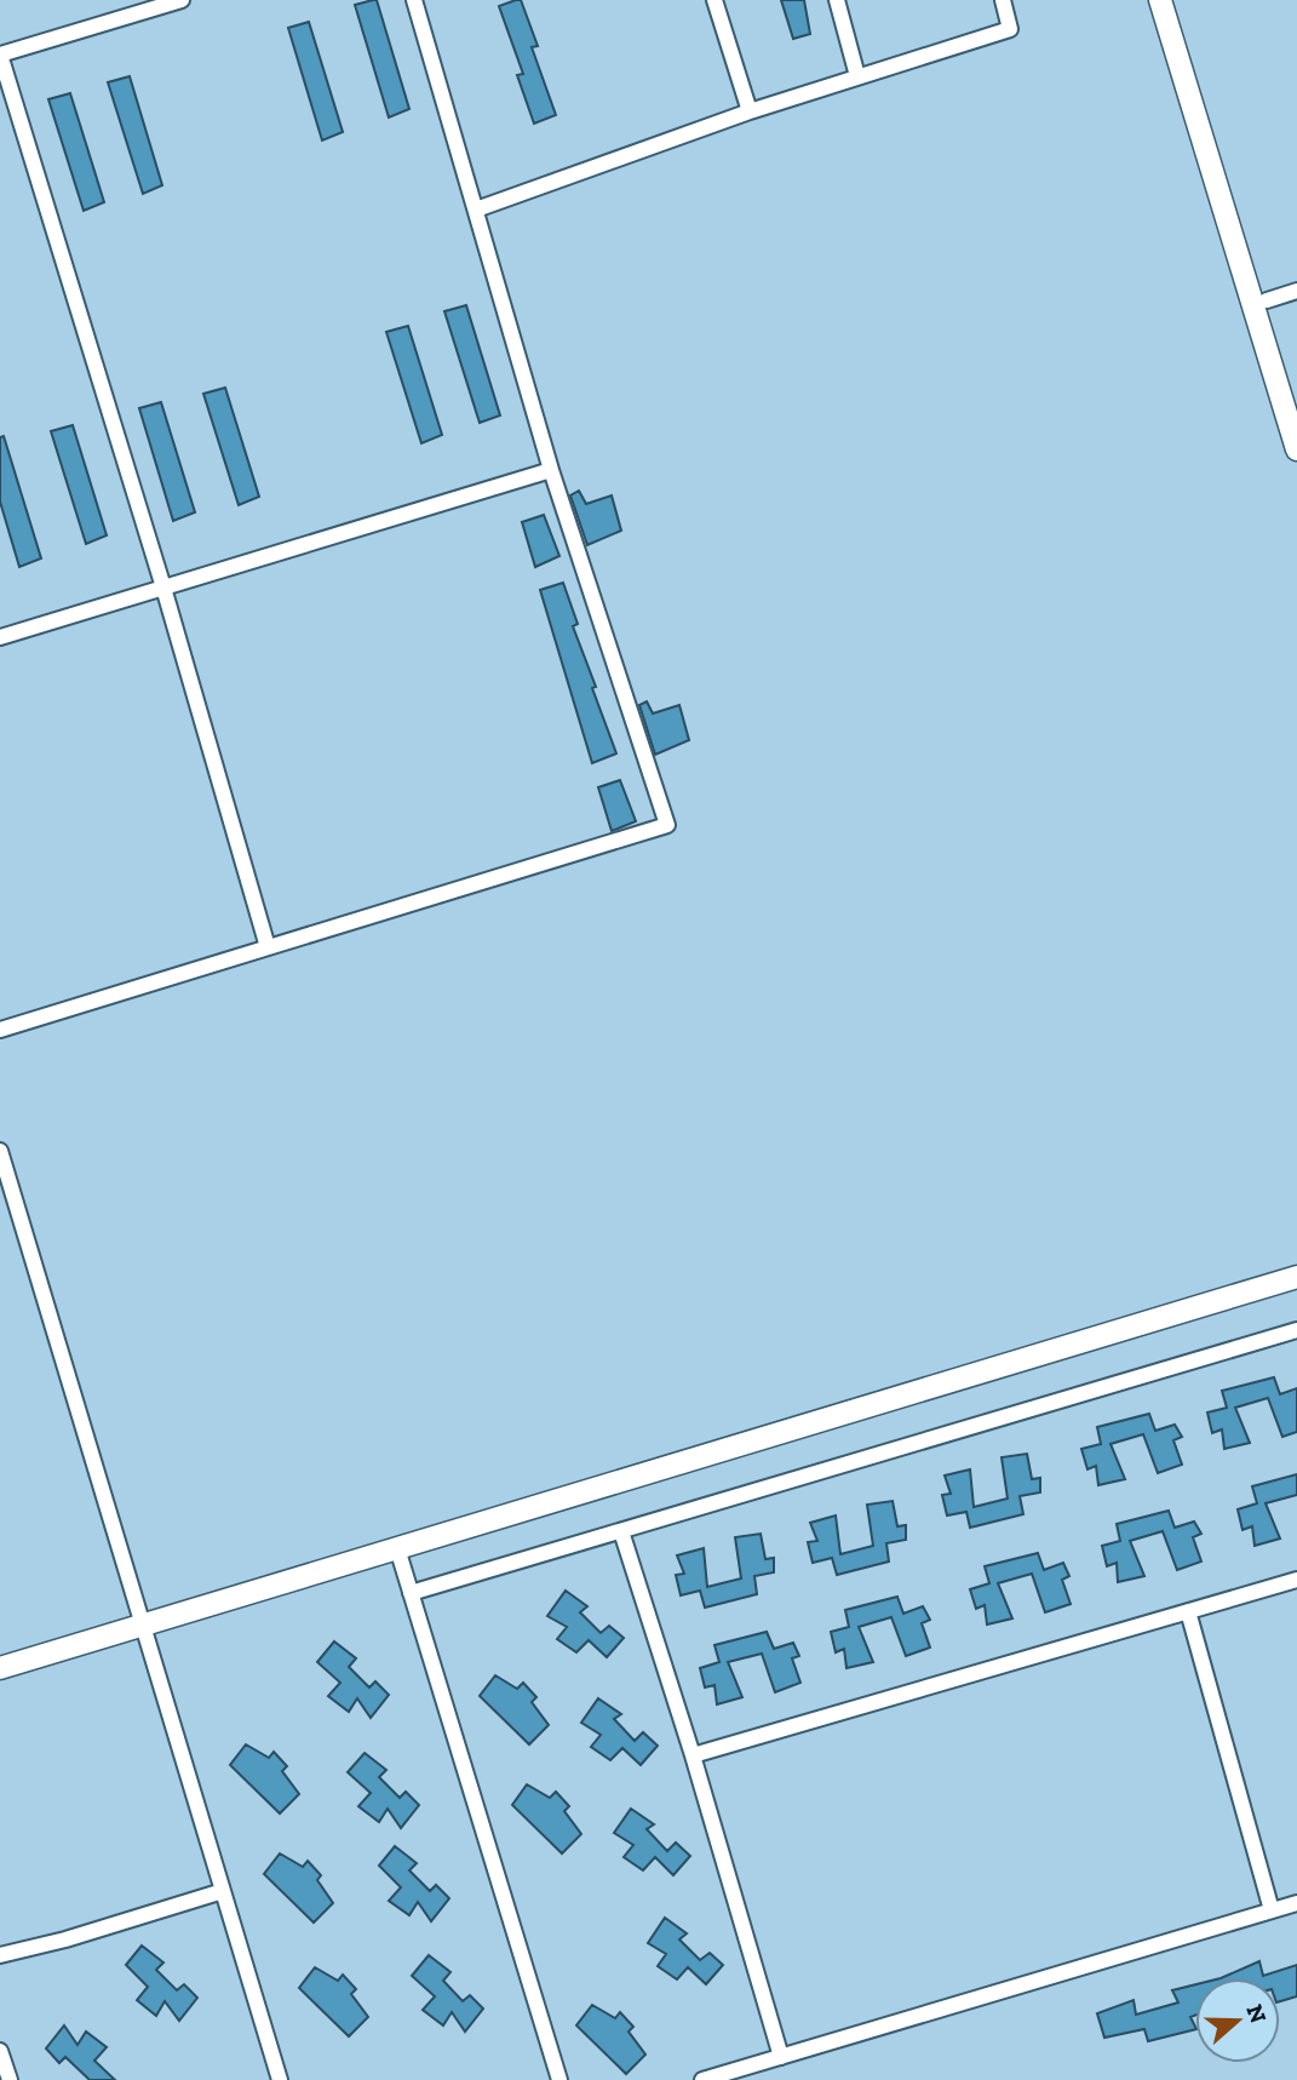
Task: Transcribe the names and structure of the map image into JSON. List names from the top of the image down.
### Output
{
  "north": "right"
}
